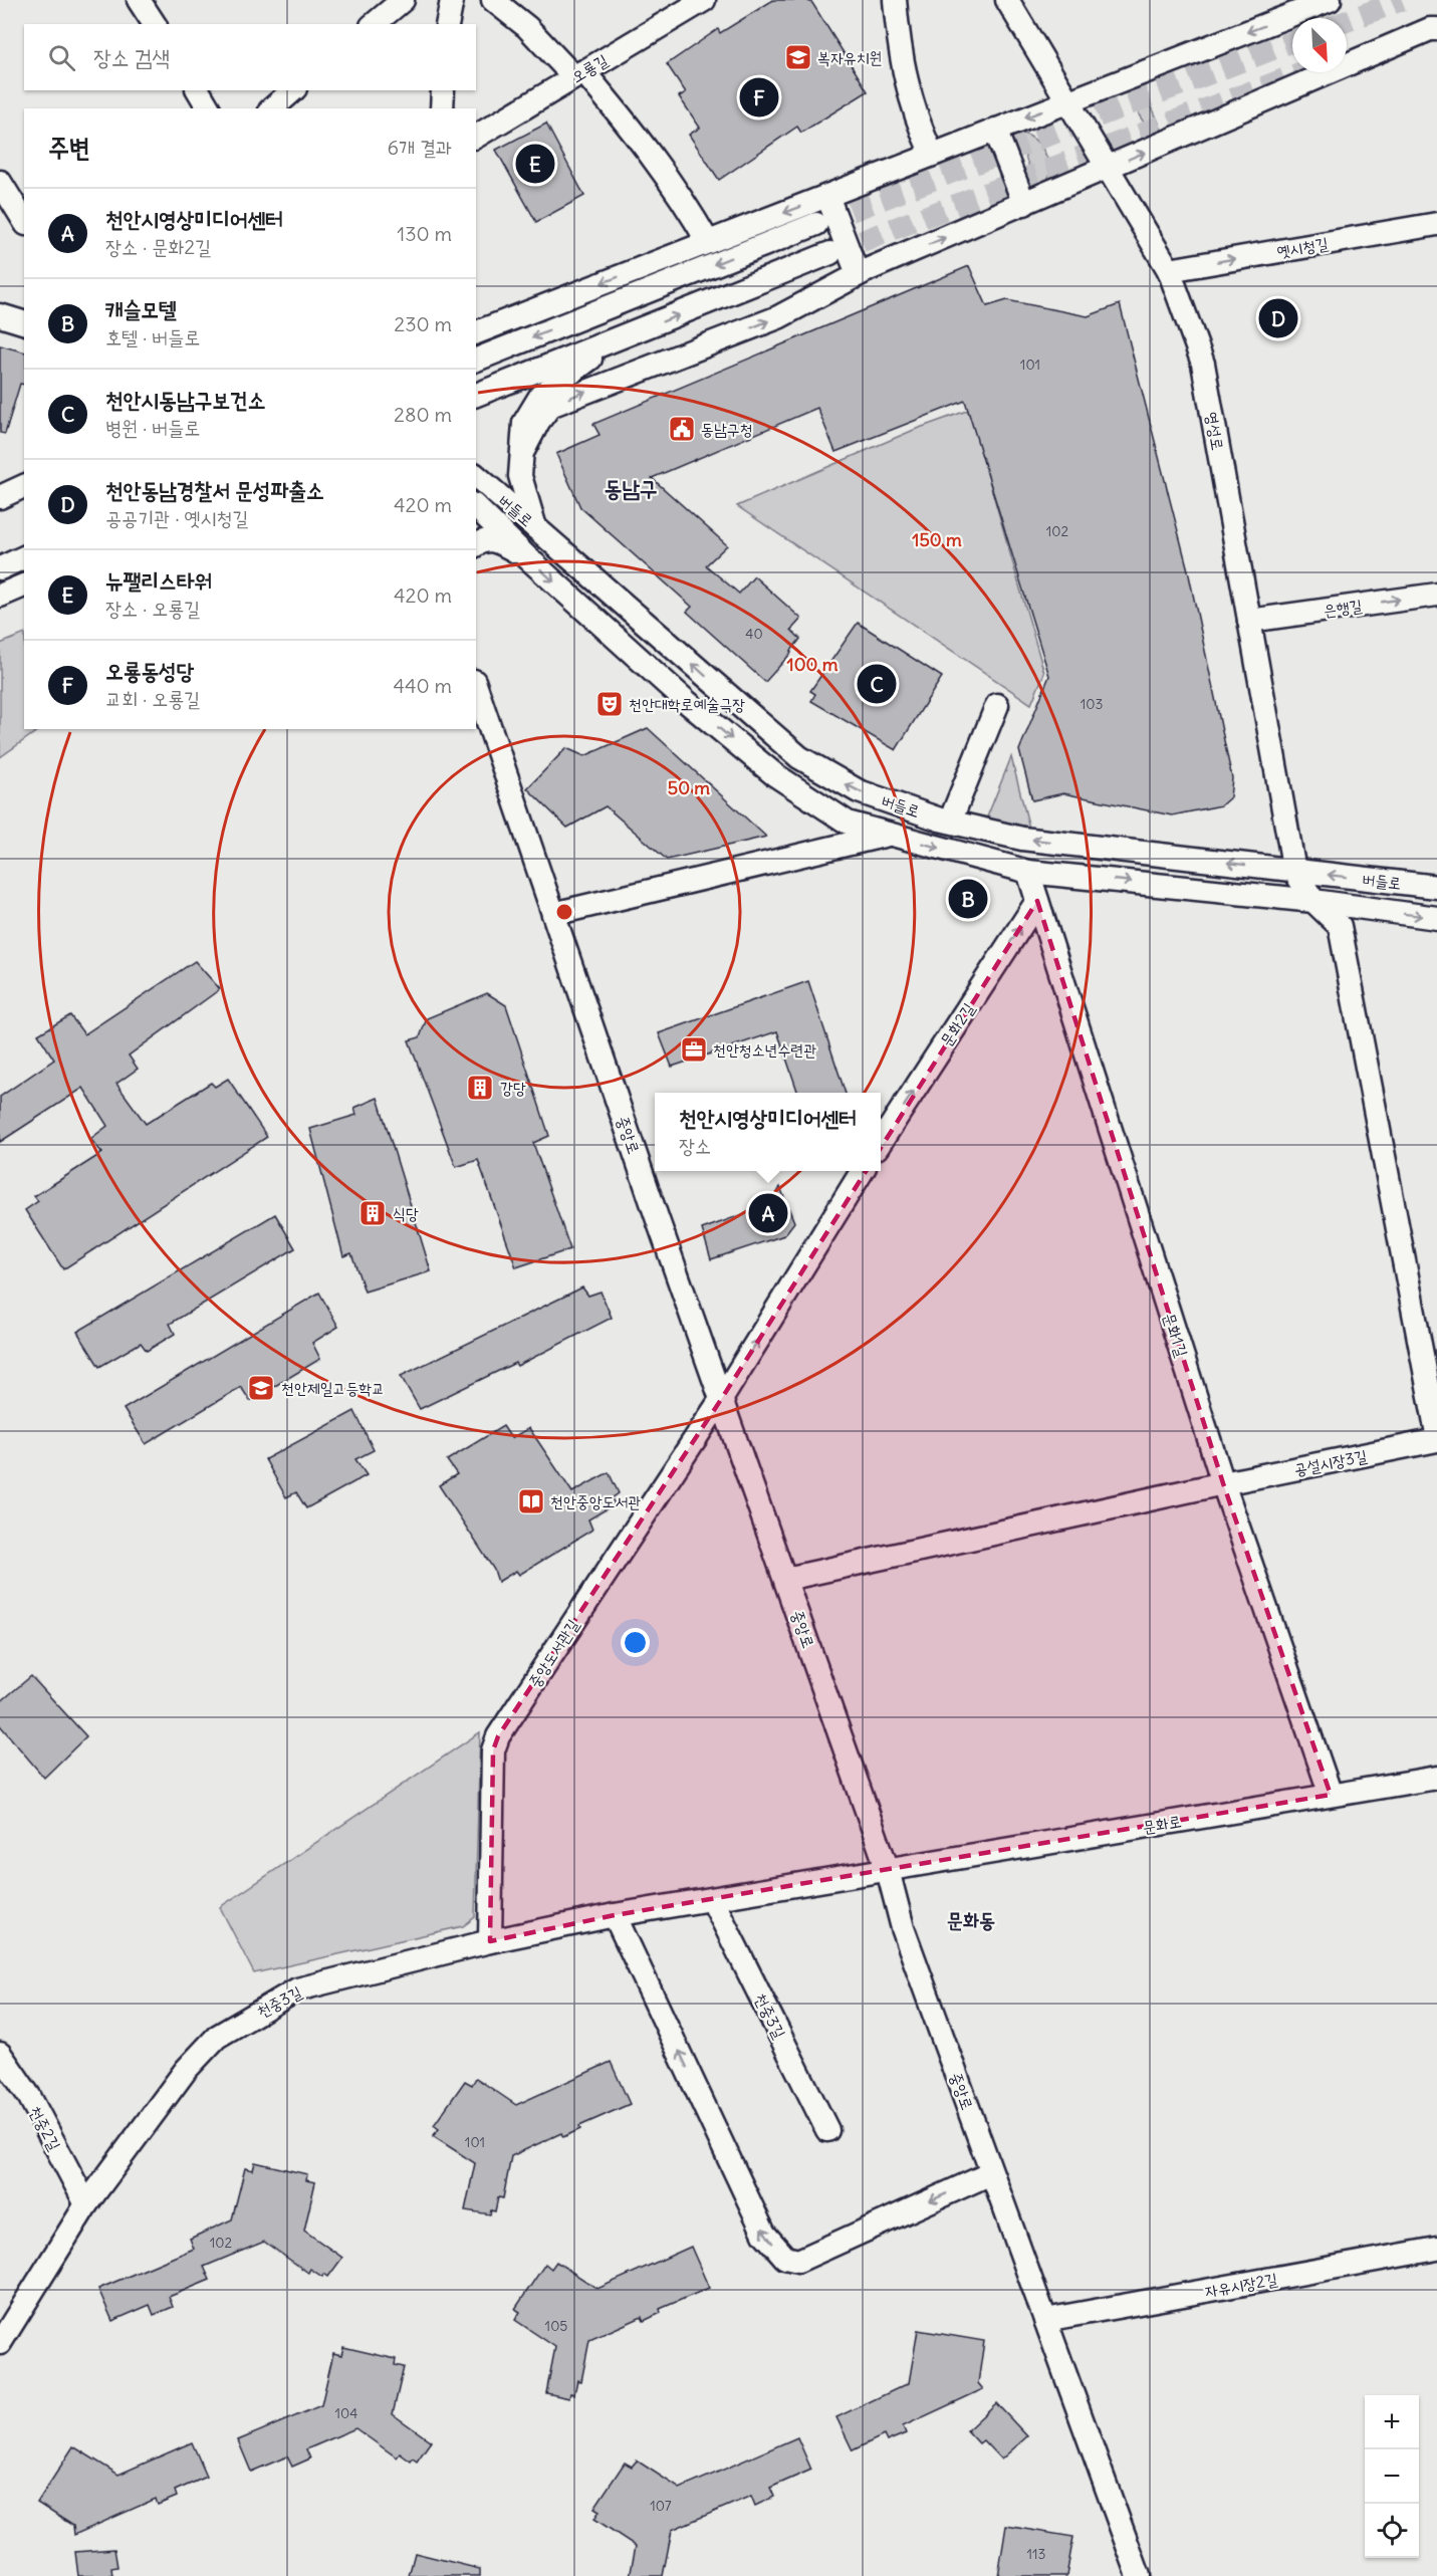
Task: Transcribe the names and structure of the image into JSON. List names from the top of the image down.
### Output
{
  "streets": {
    "street": [
      "오룡길",
      "옛시청길",
      "영성로",
      "버들로",
      "은행길",
      "문화2길",
      "중앙로",
      "문화1길",
      "공설시장3길",
      "중앙도서관길",
      "문화로",
      "천중3길",
      "천중2길",
      "자유시장2길"
    ]
  },
  "crossings": [
    ["옛시청길", "영성로"],
    ["영성로", "버들로"],
    ["영성로", "은행길"],
    ["버들로", "중앙로"],
    ["버들로", "문화1길"],
    ["문화2길", "문화1길"],
    ["중앙로", "공설시장3길"],
    ["중앙로", "중앙도서관길"],
    ["중앙로", "문화로"],
    ["중앙로", "천중3길"],
    ["중앙로", "자유시장2길"],
    ["문화1길", "공설시장3길"],
    ["문화1길", "문화로"],
    ["중앙도서관길", "천중3길"],
    ["문화로", "천중3길"],
    ["천중3길", "천중2길"]
  ],
  "one_way": ["은행길", "문화2길"],
  "districts": ["동남구", "문화동"],
  "places": {
    "school or university": ["복자유치원", "천안제일고등학교"],
    "public building": ["동남구청"],
    "theatre": ["천안대학로예술극장"],
    "office": ["천안청소년수련관"],
    "building": ["강당", "식당"],
    "library": ["천안중앙도서관"]
  },
  "house_numbers": [
    "101",
    "102",
    "40",
    "103",
    "101",
    "102",
    "105",
    "104",
    "107",
    "113"
  ],
  "north": "bottom right",
  "page": {
    "search": "장소 검색",
    "pins": [
      "F",
      "E",
      "D",
      "C",
      "B",
      "A"
    ],
    "heading": ["주변", "6개 결과"],
    "list": [
      {
        "mark": "A",
        "name": "천안시영상미디어센터",
        "note": "장소 · 문화2길",
        "value": "130 m"
      },
      {
        "mark": "B",
        "name": "캐슬모텔",
        "note": "호텔 · 버들로",
        "value": "230 m"
      },
      {
        "mark": "C",
        "name": "천안시동남구보건소",
        "note": "병원 · 버들로",
        "value": "280 m"
      },
      {
        "mark": "D",
        "name": "천안동남경찰서 문성파출소",
        "note": "공공기관 · 옛시청길",
        "value": "420 m"
      },
      {
        "mark": "E",
        "name": "뉴팰리스타워",
        "note": "장소 · 오룡길",
        "value": "420 m"
      },
      {
        "mark": "F",
        "name": "오룡동성당",
        "note": "교회 · 오룡길",
        "value": "440 m"
      }
    ],
    "popup": ["천안시영상미디어센터", "장소"],
    "map_buttons": ["+", "−"]
  },
  "rings": ["150 m", "100 m", "50 m"]
}
